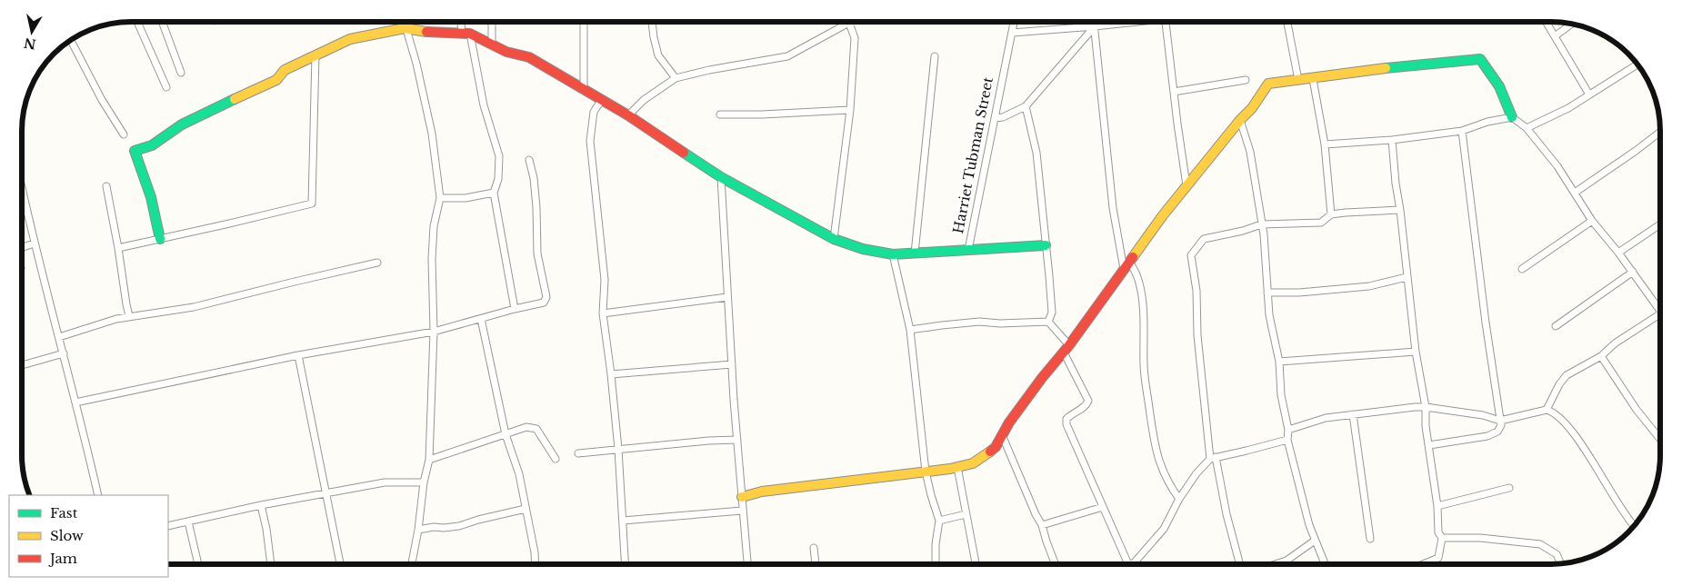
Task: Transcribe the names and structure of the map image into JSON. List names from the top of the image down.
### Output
{
  "streets": {
    "street": ["Harriet Tubman Street"]
  },
  "legend": ["Fast", "Slow", "Jam"],
  "north": "bottom"
}
